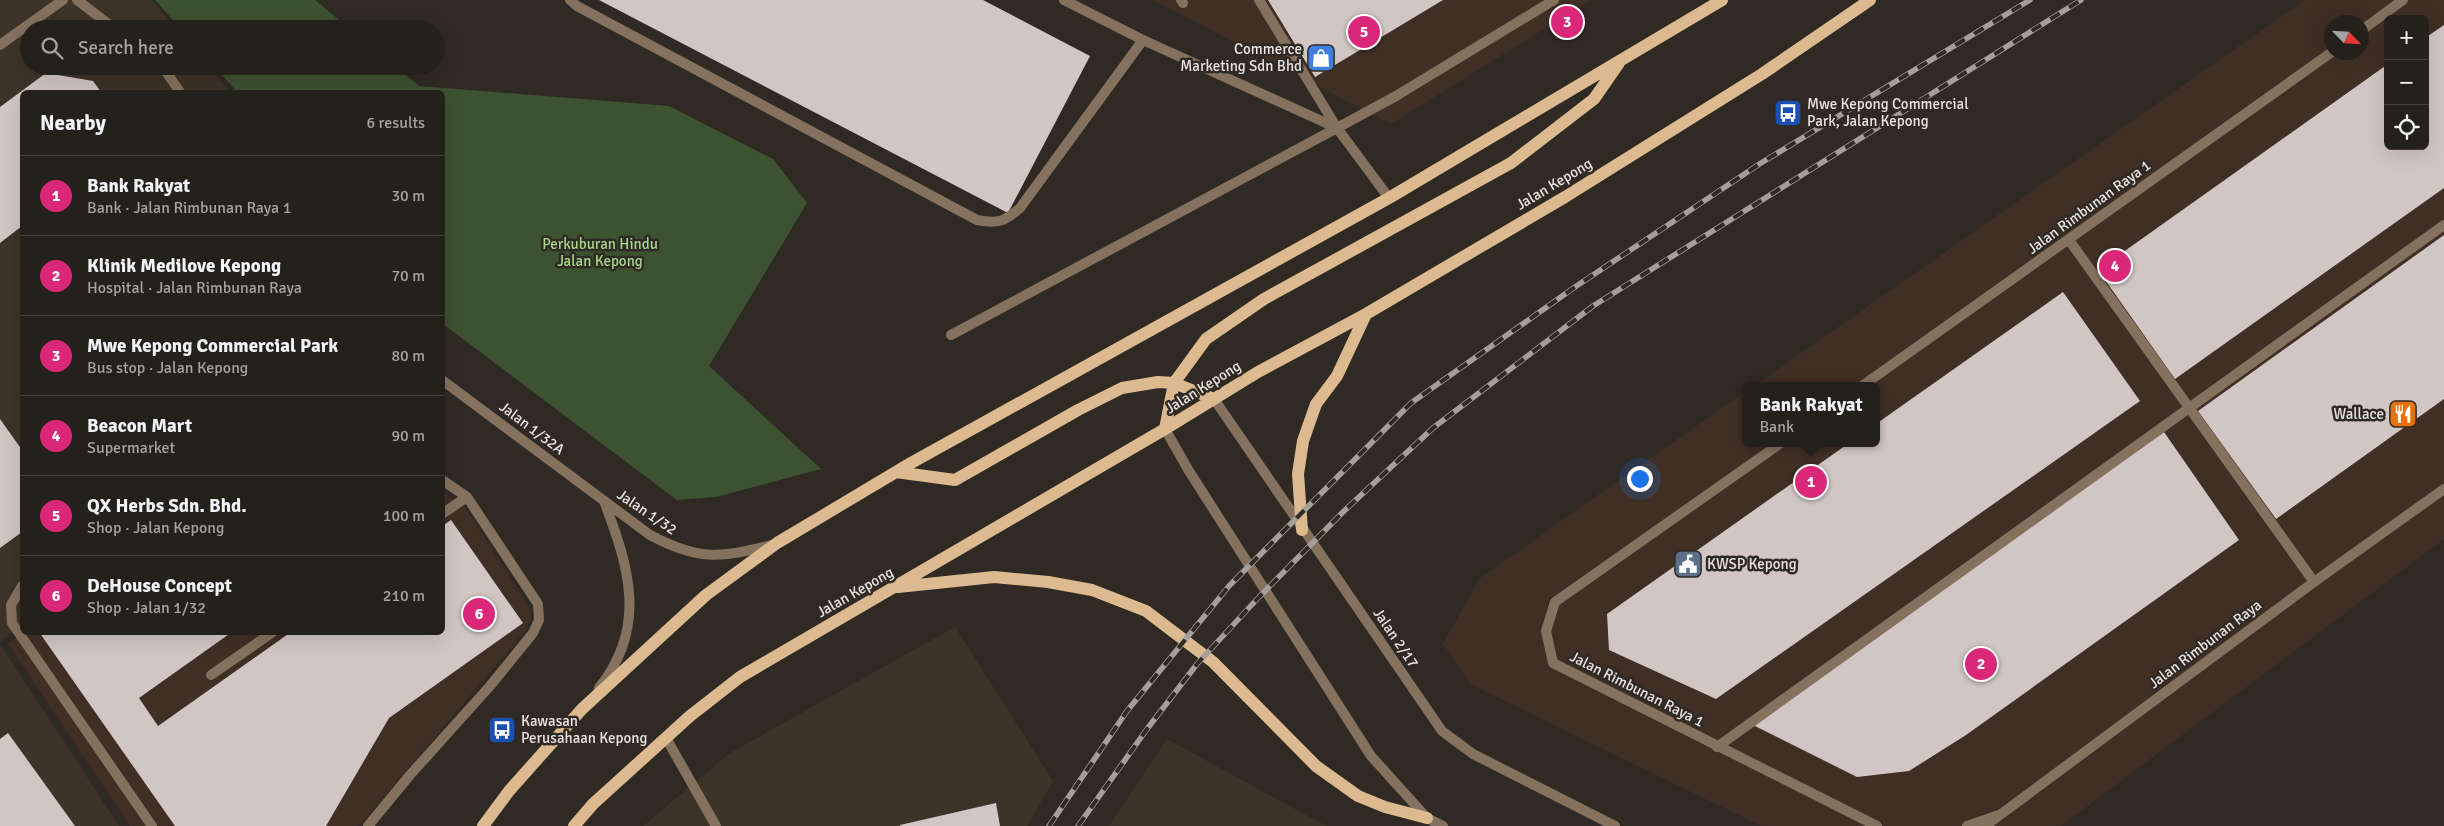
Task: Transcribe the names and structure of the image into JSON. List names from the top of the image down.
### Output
{
  "streets": {
    "main road": ["Jalan Kepong"],
    "street": [
      "Jalan Rimbunan Raya 1",
      "Jalan 1/32A",
      "Jalan 1/32",
      "Jalan 2/17",
      "Jalan Rimbunan Raya"
    ]
  },
  "crossings": [
    ["Jalan Kepong", "Jalan 2/17"],
    ["Jalan 1/32A", "Jalan 1/32"]
  ],
  "parks": ["Perkuburan Hindu Jalan Kepong"],
  "places": {
    "shop": ["Commerce Marketing Sdn Bhd"],
    "bus stop": ["Mwe Kepong Commercial Park, Jalan Kepong", "Kawasan Perusahaan Kepong"],
    "restaurant": ["Wallace"],
    "public building": ["KWSP Kepong"]
  },
  "north": "bottom right",
  "page": {
    "pins": [
      "3",
      "5",
      "4",
      "1",
      "6",
      "2"
    ],
    "map_buttons": ["+", "−"],
    "search": "Search here",
    "heading": ["Nearby", "6 results"],
    "list": [
      {
        "mark": "1",
        "name": "Bank Rakyat",
        "note": "Bank · Jalan Rimbunan Raya 1",
        "value": "30 m"
      },
      {
        "mark": "2",
        "name": "Klinik Medilove Kepong",
        "note": "Hospital · Jalan Rimbunan Raya",
        "value": "70 m"
      },
      {
        "mark": "3",
        "name": "Mwe Kepong Commercial Park",
        "note": "Bus stop · Jalan Kepong",
        "value": "80 m"
      },
      {
        "mark": "4",
        "name": "Beacon Mart",
        "note": "Supermarket",
        "value": "90 m"
      },
      {
        "mark": "5",
        "name": "QX Herbs Sdn. Bhd.",
        "note": "Shop · Jalan Kepong",
        "value": "100 m"
      },
      {
        "mark": "6",
        "name": "DeHouse Concept",
        "note": "Shop · Jalan 1/32",
        "value": "210 m"
      }
    ],
    "popup": ["Bank Rakyat", "Bank"]
  }
}
